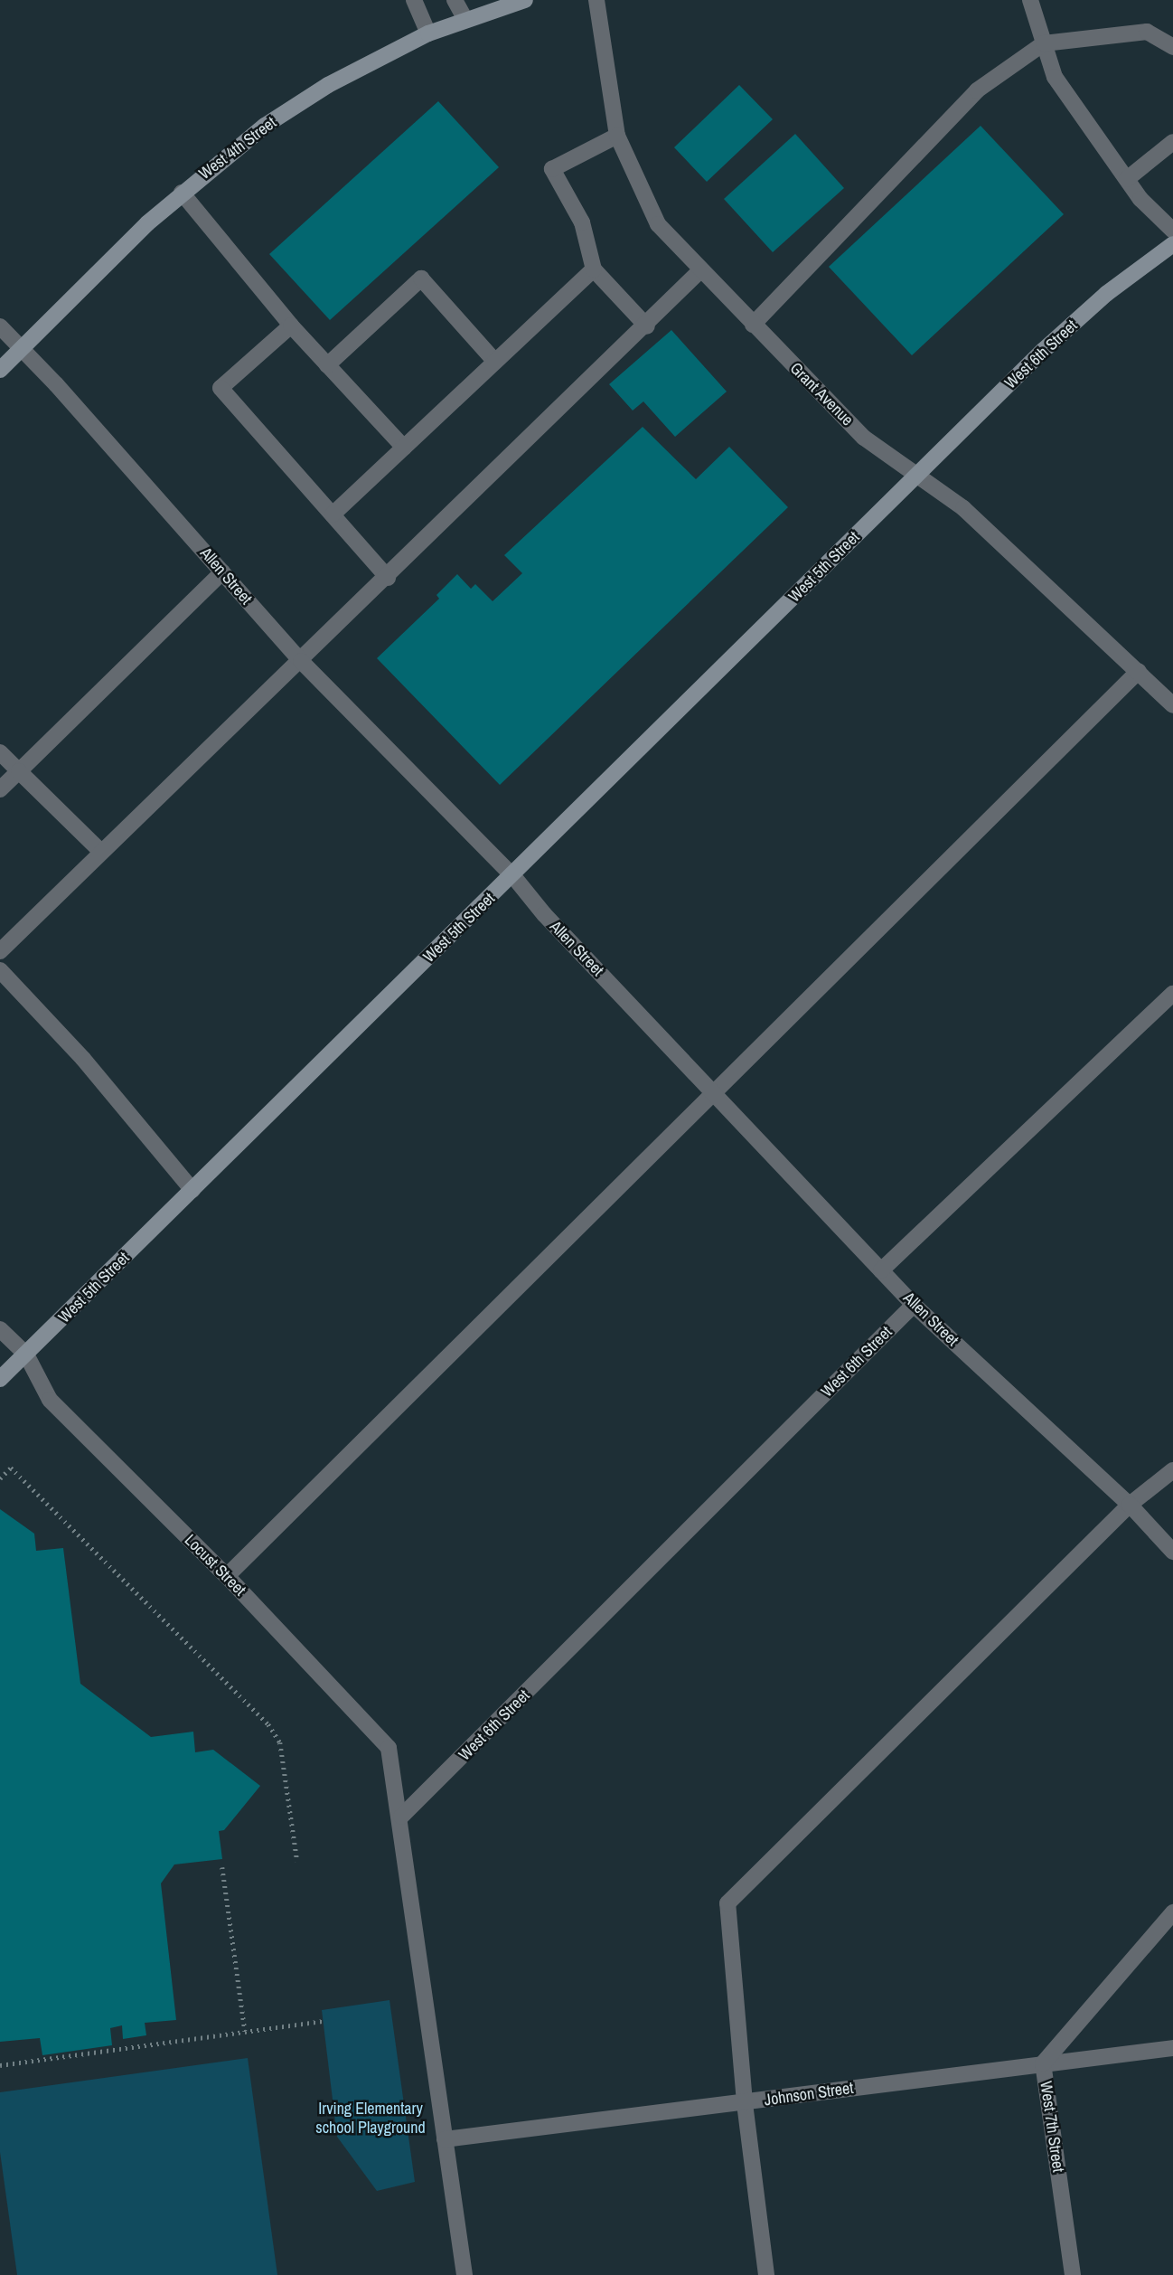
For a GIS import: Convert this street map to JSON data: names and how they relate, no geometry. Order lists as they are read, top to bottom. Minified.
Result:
{"streets":{"main road":["West 4th Street","West 6th Street","West 5th Street"],"street":["Grant Avenue","Allen Street","Locust Street","Johnson Street","West 7th Street"]},"crossings":[["West 4th Street","Allen Street"],["West 6th Street","Grant Avenue"],["West 6th Street","West 5th Street"],["West 6th Street","Allen Street"],["West 6th Street","Locust Street"],["Grant Avenue","West 5th Street"],["West 5th Street","Allen Street"],["West 5th Street","Locust Street"],["Johnson Street","West 7th Street"]],"parks":["Irving Elementary school Playground"]}
